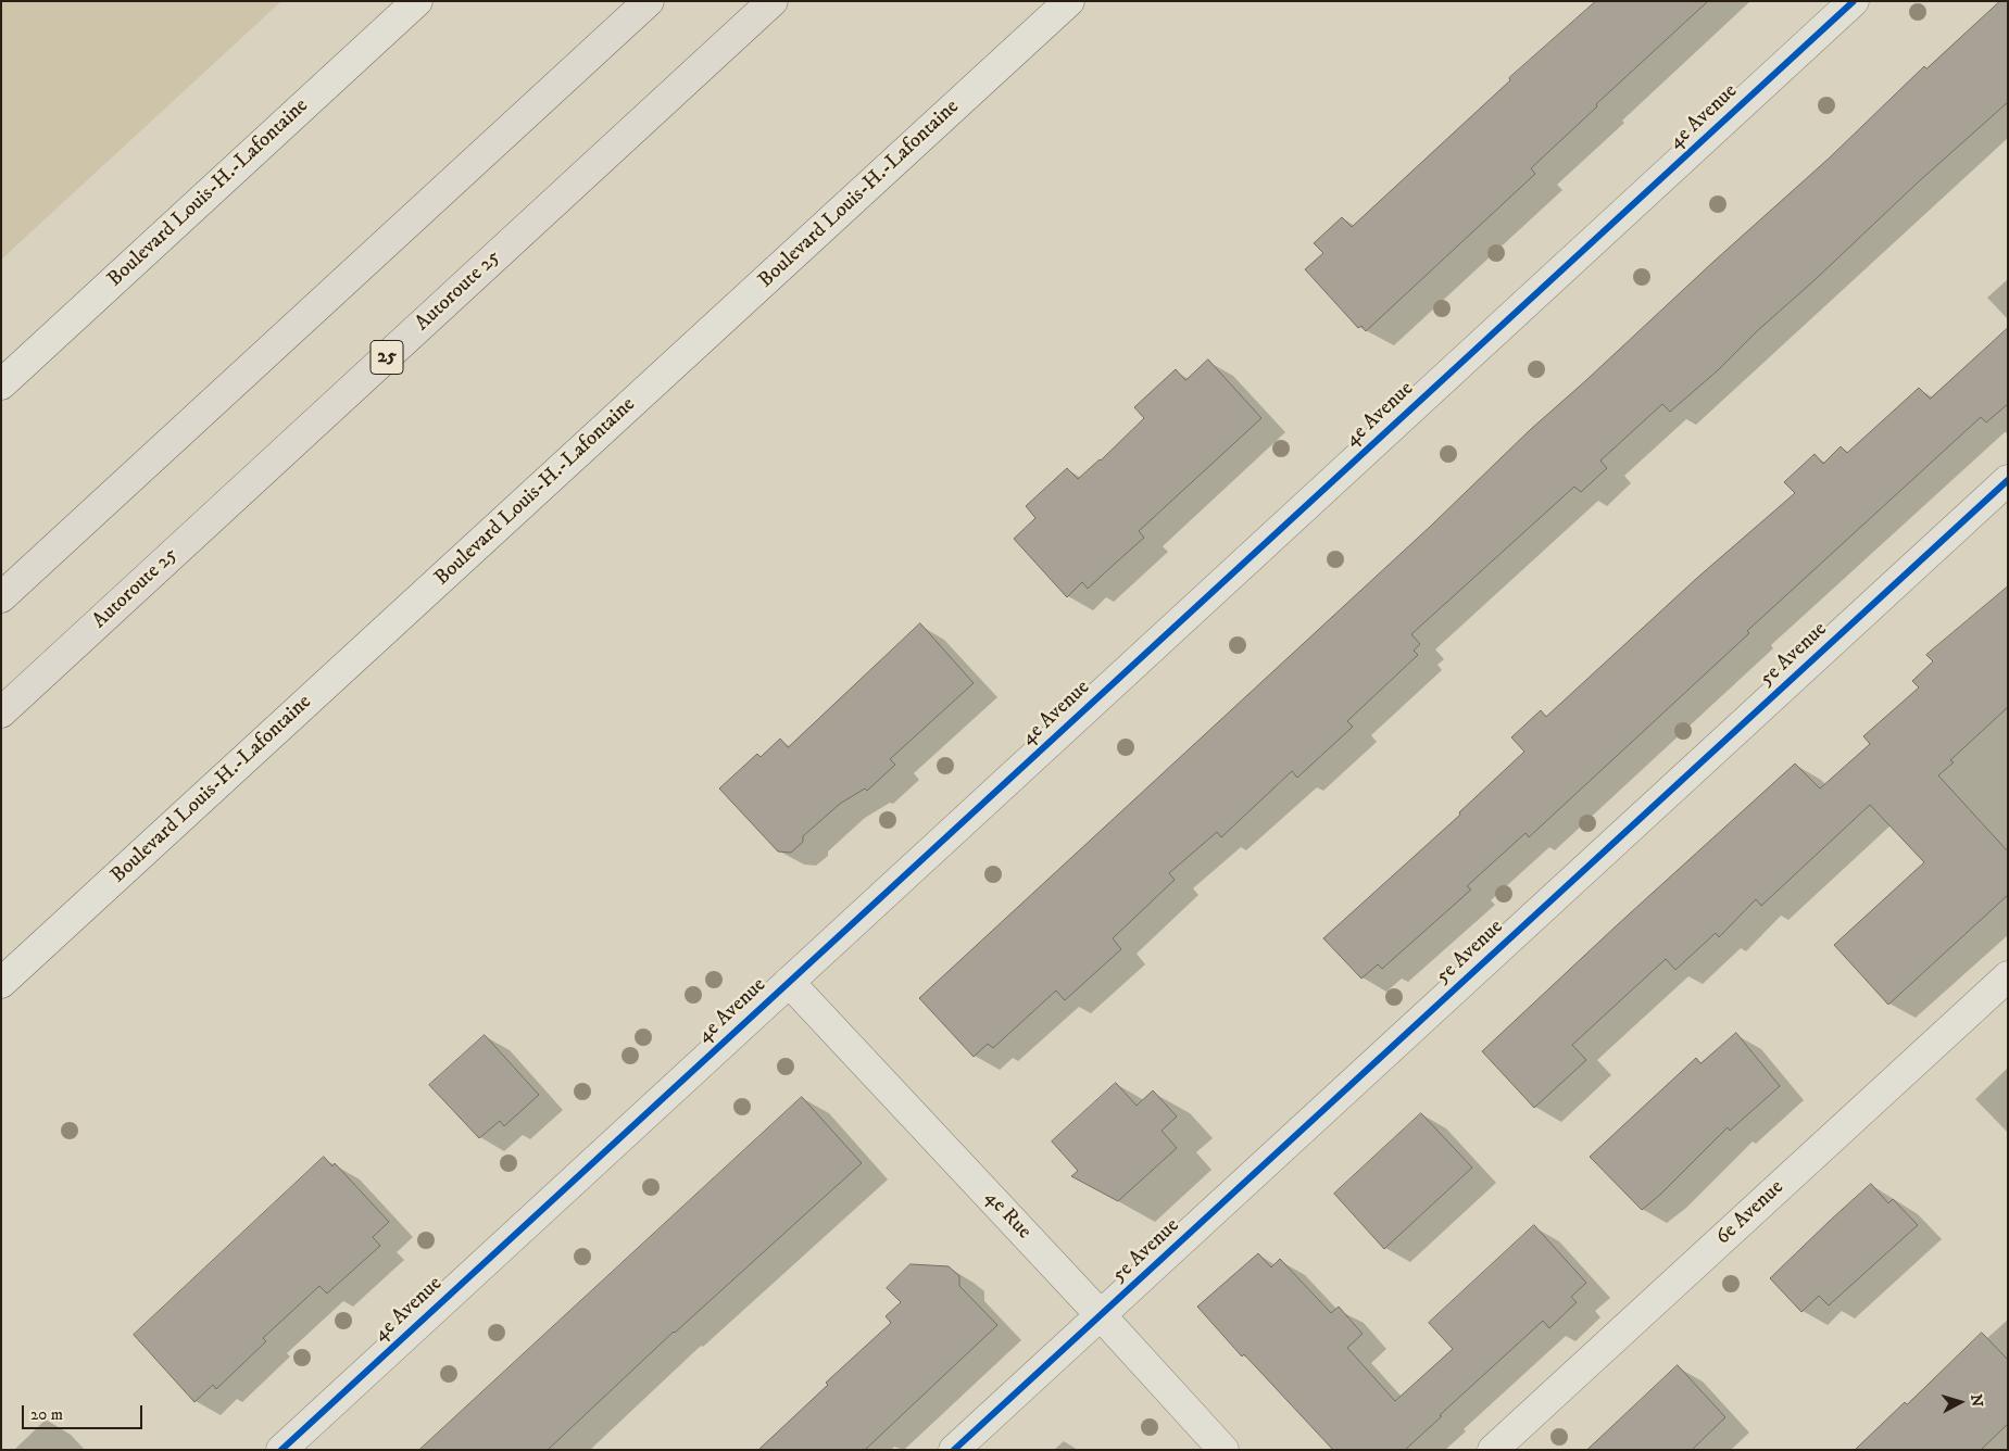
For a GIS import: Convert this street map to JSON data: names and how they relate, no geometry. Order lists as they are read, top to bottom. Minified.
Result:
{"streets":{"highway":["Autoroute 25","25"],"street":["4e Avenue","Boulevard Louis-H.-Lafontaine","5e Avenue","6e Avenue","4e Rue"]},"crossings":[["4e Avenue","4e Rue"],["5e Avenue","4e Rue"]],"scale_bar":"20 m","north":"right"}
